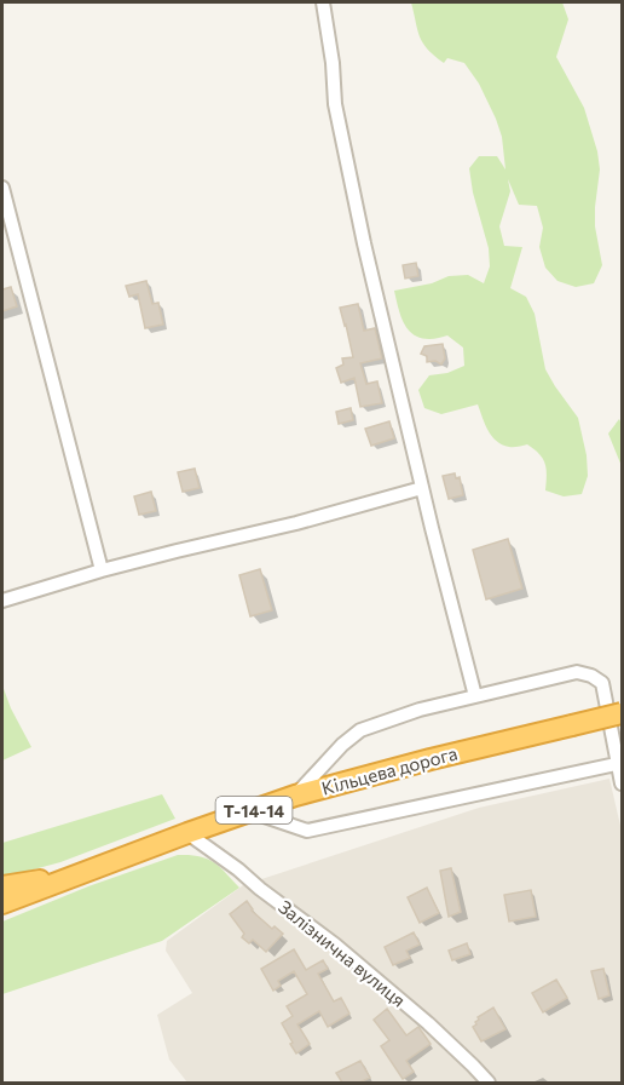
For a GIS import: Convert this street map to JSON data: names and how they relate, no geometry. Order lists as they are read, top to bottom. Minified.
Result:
{"streets":{"highway":["Кільцева дорога","Т-14-14"],"street":["Залізнична вулиця"]},"crossings":[["Кільцева дорога","Т-14-14"],["Кільцева дорога","Залізнична вулиця"]]}
